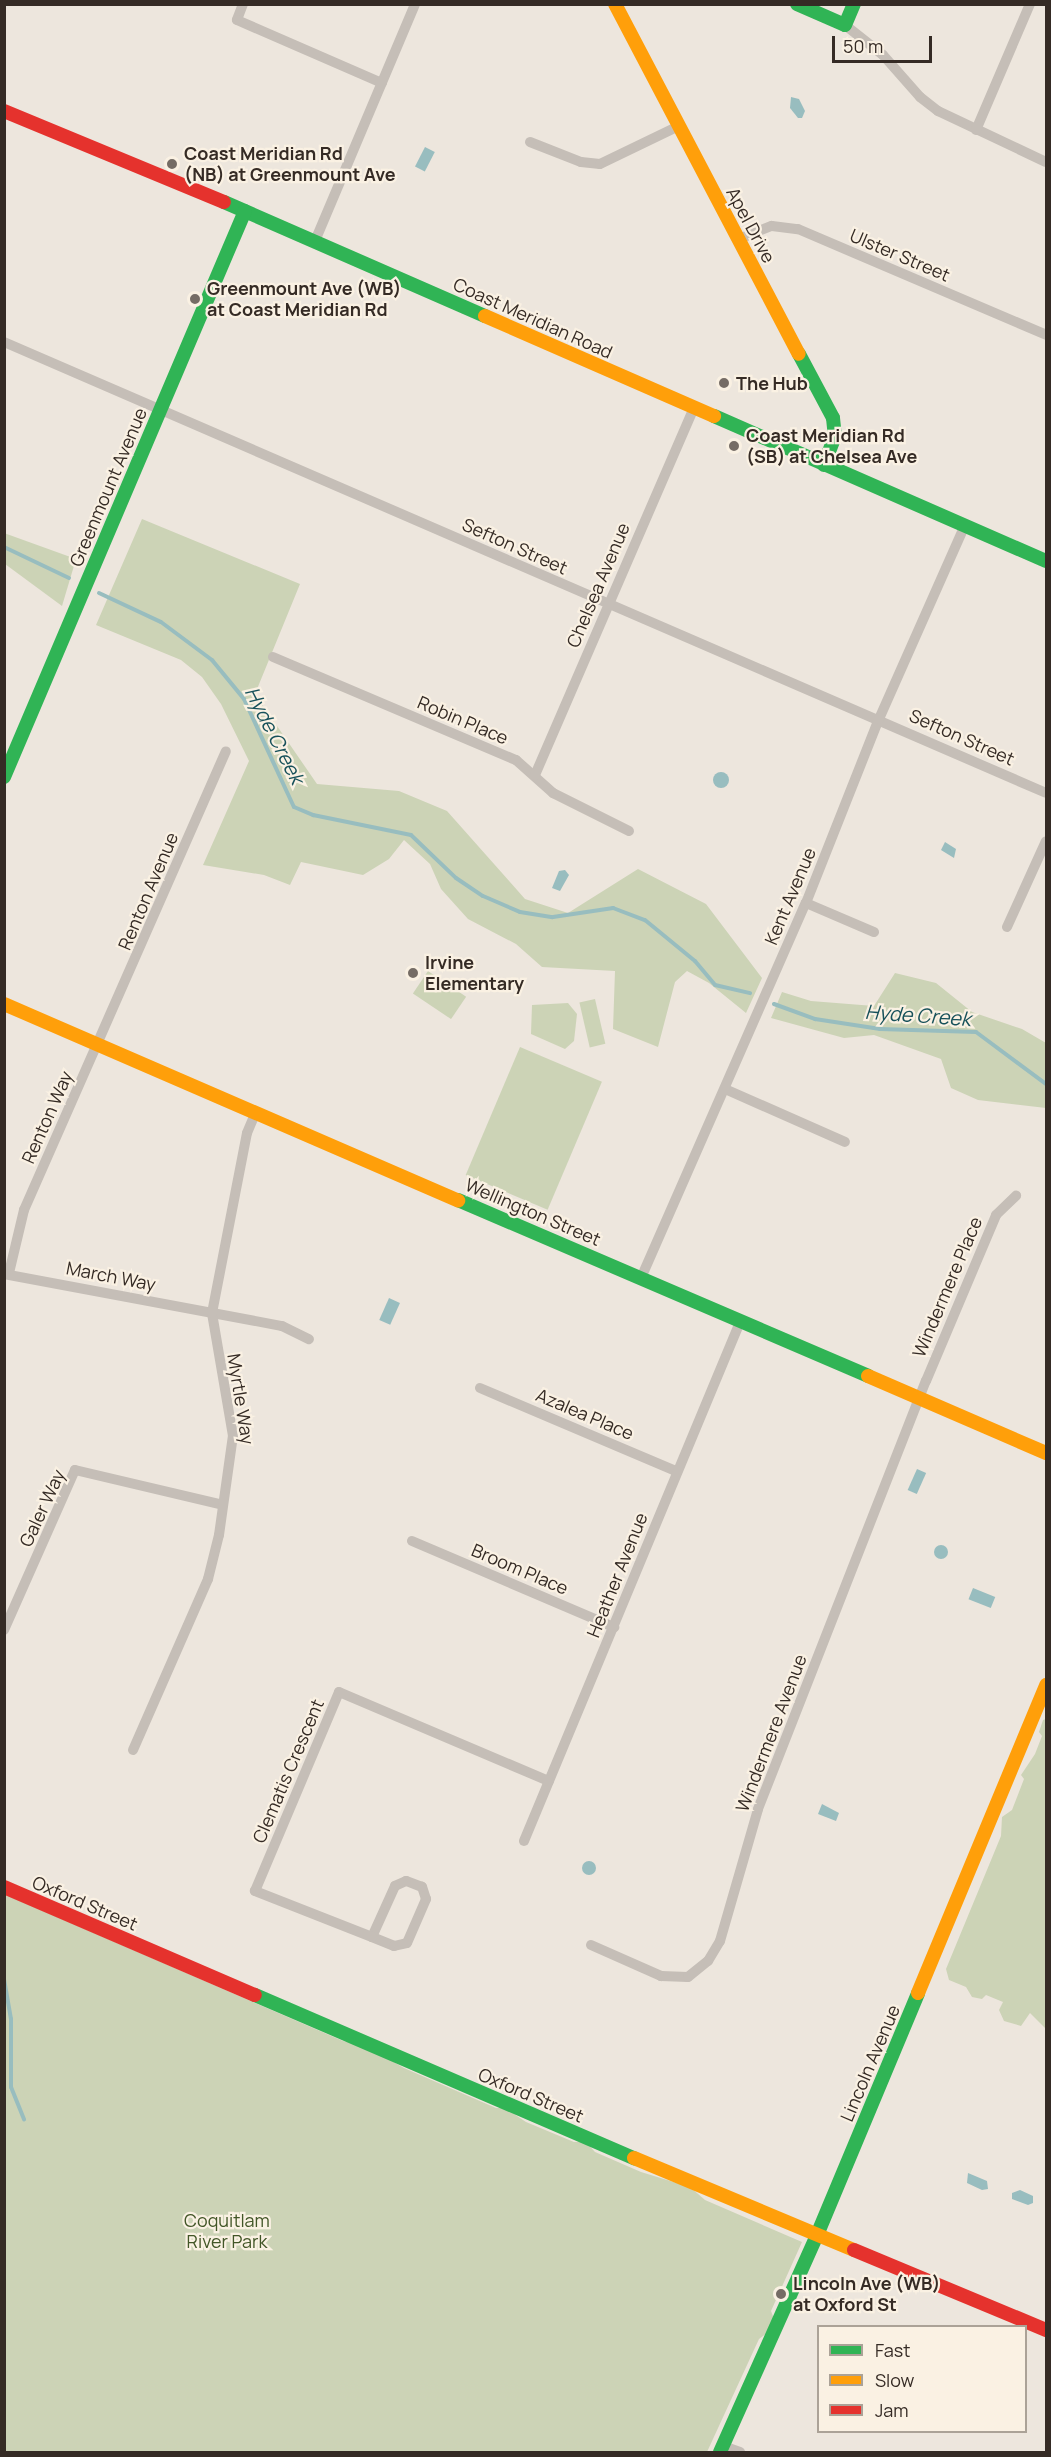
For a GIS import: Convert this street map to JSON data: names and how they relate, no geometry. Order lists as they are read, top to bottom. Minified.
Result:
{"streets":{"street":["Apel Drive","Ulster Street","Coast Meridian Road","Greenmount Avenue","Sefton Street","Chelsea Avenue","Robin Place","Renton Avenue","Kent Avenue","Renton Way","Wellington Street","March Way","Windermere Place","Myrtle Way","Azalea Place","Galer Way","Broom Place","Heather Avenue","Windermere Avenue","Clematis Crescent","Oxford Street","Lincoln Avenue"]},"crossings":[["Apel Drive","Ulster Street"],["Apel Drive","Coast Meridian Road"],["Coast Meridian Road","Greenmount Avenue"],["Coast Meridian Road","Chelsea Avenue"],["Coast Meridian Road","Kent Avenue"],["Greenmount Avenue","Sefton Street"],["Sefton Street","Chelsea Avenue"],["Sefton Street","Kent Avenue"],["Chelsea Avenue","Robin Place"],["Renton Avenue","Renton Way"],["Renton Avenue","Wellington Street"],["Kent Avenue","Wellington Street"],["Renton Way","Wellington Street"],["Renton Way","March Way"],["Wellington Street","Windermere Place"],["Wellington Street","Myrtle Way"],["Wellington Street","Heather Avenue"],["Wellington Street","Windermere Avenue"],["March Way","Myrtle Way"],["Windermere Place","Windermere Avenue"],["Myrtle Way","Galer Way"],["Azalea Place","Heather Avenue"],["Broom Place","Heather Avenue"],["Heather Avenue","Clematis Crescent"],["Oxford Street","Lincoln Avenue"]],"water":["Hyde Creek"],"parks":["Coquitlam River Park"],"places":["Coast Meridian Rd (NB) at Greenmount Ave","Greenmount Ave (WB) at Coast Meridian Rd","The Hub","Coast Meridian Rd (SB) at Chelsea Ave","Irvine Elementary","Lincoln Ave (WB) at Oxford St"],"legend":["Fast","Slow","Jam"],"scale_bar":"50 m"}
